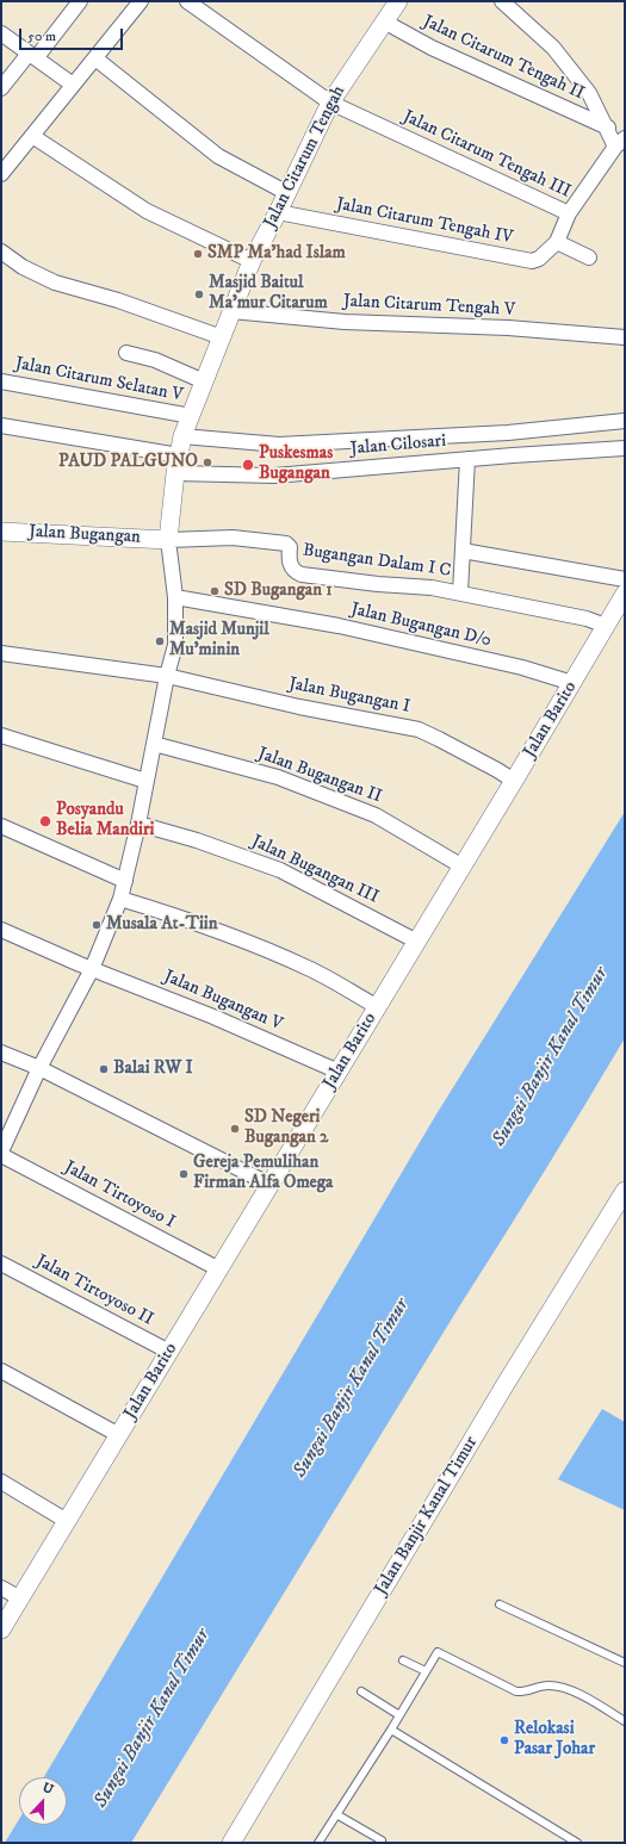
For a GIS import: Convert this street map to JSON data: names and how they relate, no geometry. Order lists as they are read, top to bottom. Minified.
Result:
{"streets":{"street":["Jalan Citarum Tengah II","Jalan Citarum Tengah III","Jalan Citarum Tengah","Jalan Citarum Tengah IV","Jalan Citarum Tengah V","Jalan Citarum Selatan V","Jalan Cilosari","Jalan Bugangan","Bugangan Dalam I C","Jalan Bugangan D/0","Jalan Bugangan I","Jalan Barito","Jalan Bugangan II","Jalan Bugangan III","Jalan Bugangan V","Jalan Tirtoyoso I","Jalan Tirtoyoso II","Jalan Banjir Kanal Timur"]},"crossings":[["Jalan Citarum Tengah II","Jalan Citarum Tengah"],["Jalan Citarum Tengah III","Jalan Citarum Tengah"],["Jalan Citarum Tengah III","Jalan Citarum Tengah IV"],["Jalan Citarum Tengah","Jalan Citarum Tengah IV"],["Jalan Citarum Tengah","Jalan Citarum Tengah V"],["Jalan Citarum Tengah","Jalan Citarum Selatan V"],["Jalan Citarum Tengah","Jalan Cilosari"],["Jalan Citarum Tengah","Jalan Bugangan"],["Jalan Citarum Tengah","Bugangan Dalam I C"],["Jalan Bugangan","Bugangan Dalam I C"],["Jalan Bugangan D/0","Jalan Barito"],["Jalan Bugangan I","Jalan Barito"],["Jalan Barito","Jalan Bugangan II"],["Jalan Barito","Jalan Bugangan III"],["Jalan Barito","Jalan Bugangan V"],["Jalan Barito","Jalan Tirtoyoso I"],["Jalan Barito","Jalan Tirtoyoso II"]],"water":["Sungai Banjir Kanal Timur"],"places":["SMP Ma'had Islam","Masjid Baitul Ma'mur Citarum","PAUD PALGUNO","Puskesmas Bugangan","SD Bugangan 1","Masjid Munjil Mu'minin","Posyandu Belia Mandiri","Musala At-Tiin","Balai RW I","SD Negeri Bugangan 2","Gereja Pemulihan Firman Alfa Omega","Relokasi Pasar Johar"],"scale_bar":"50 m","north":"top"}
